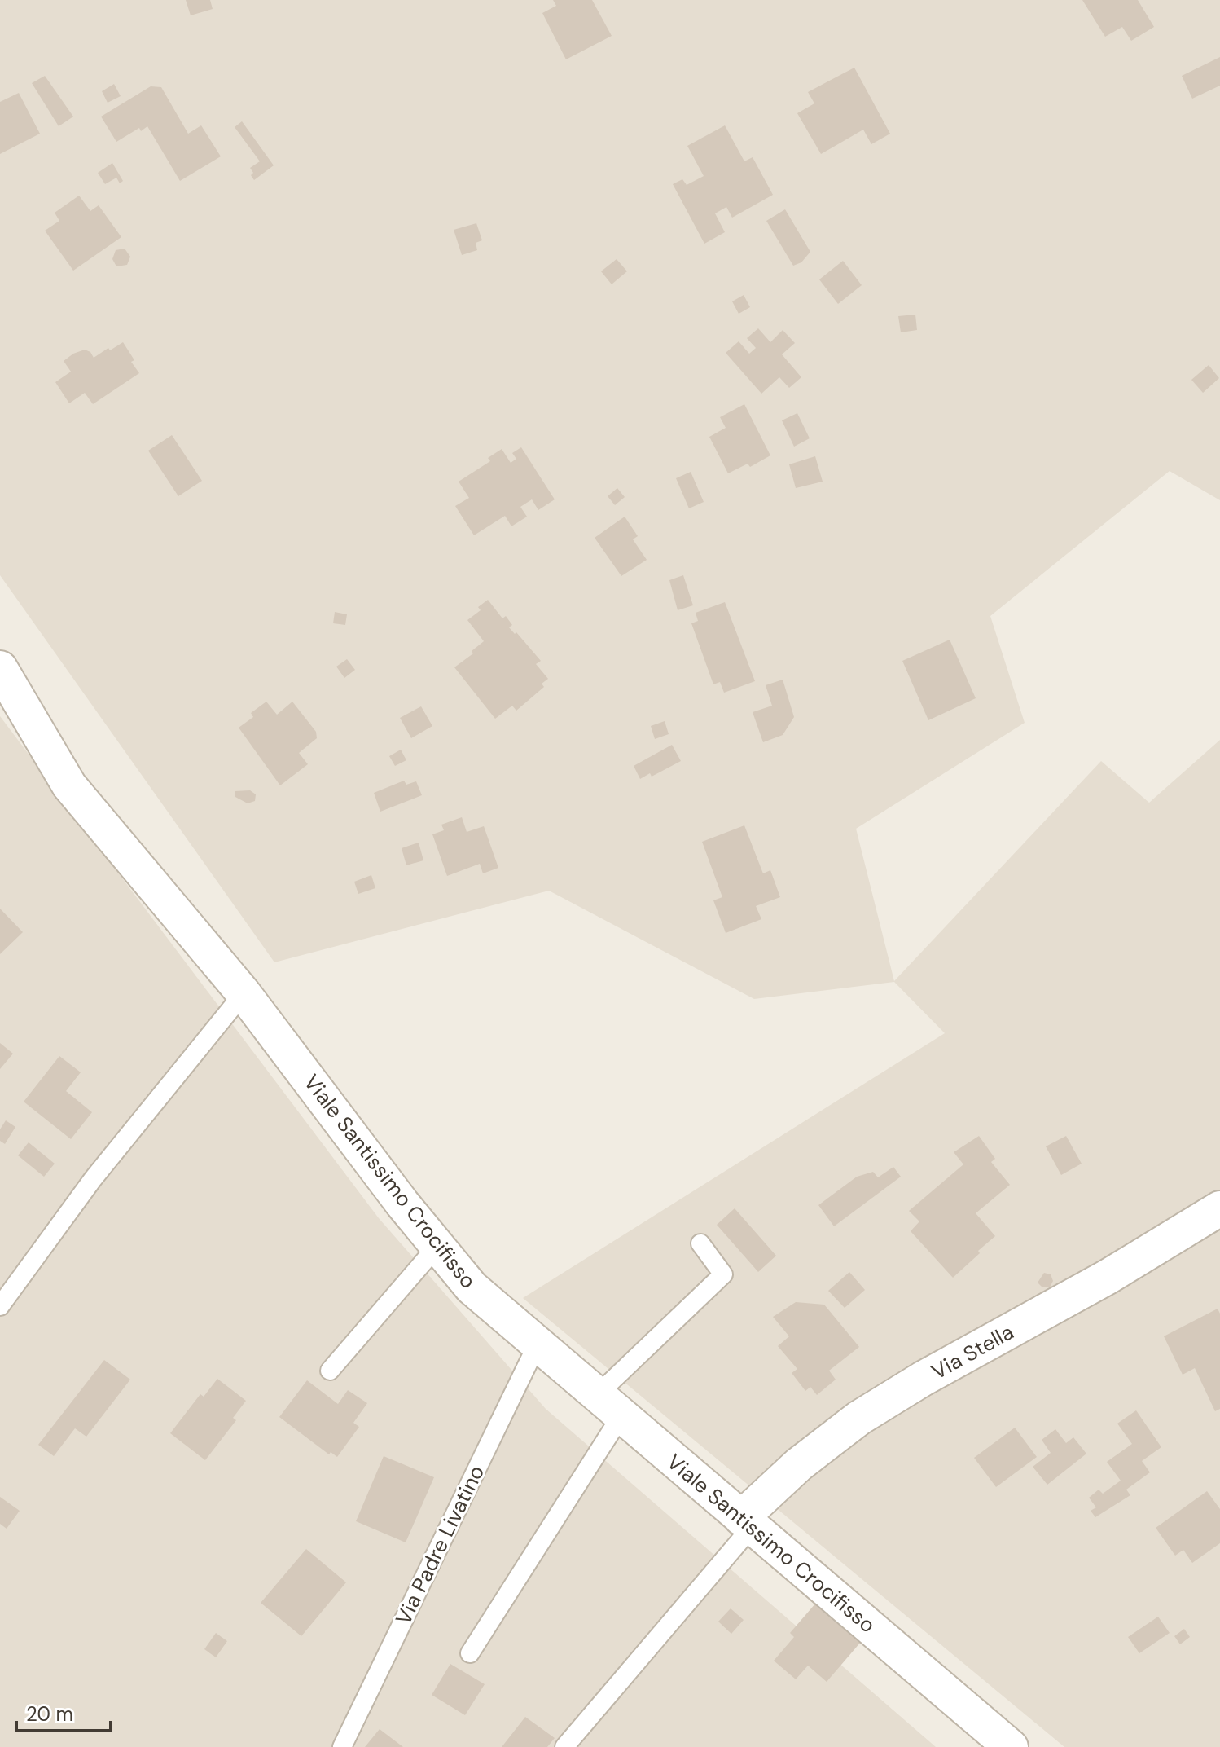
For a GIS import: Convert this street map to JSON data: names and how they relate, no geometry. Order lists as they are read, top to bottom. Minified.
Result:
{"streets":{"street":["Viale Santissimo Crocifisso","Via Stella"],"lane":["Via Padre Livatino"]},"crossings":[["Viale Santissimo Crocifisso","Via Stella"],["Viale Santissimo Crocifisso","Via Padre Livatino"]],"scale_bar":"20 m"}
